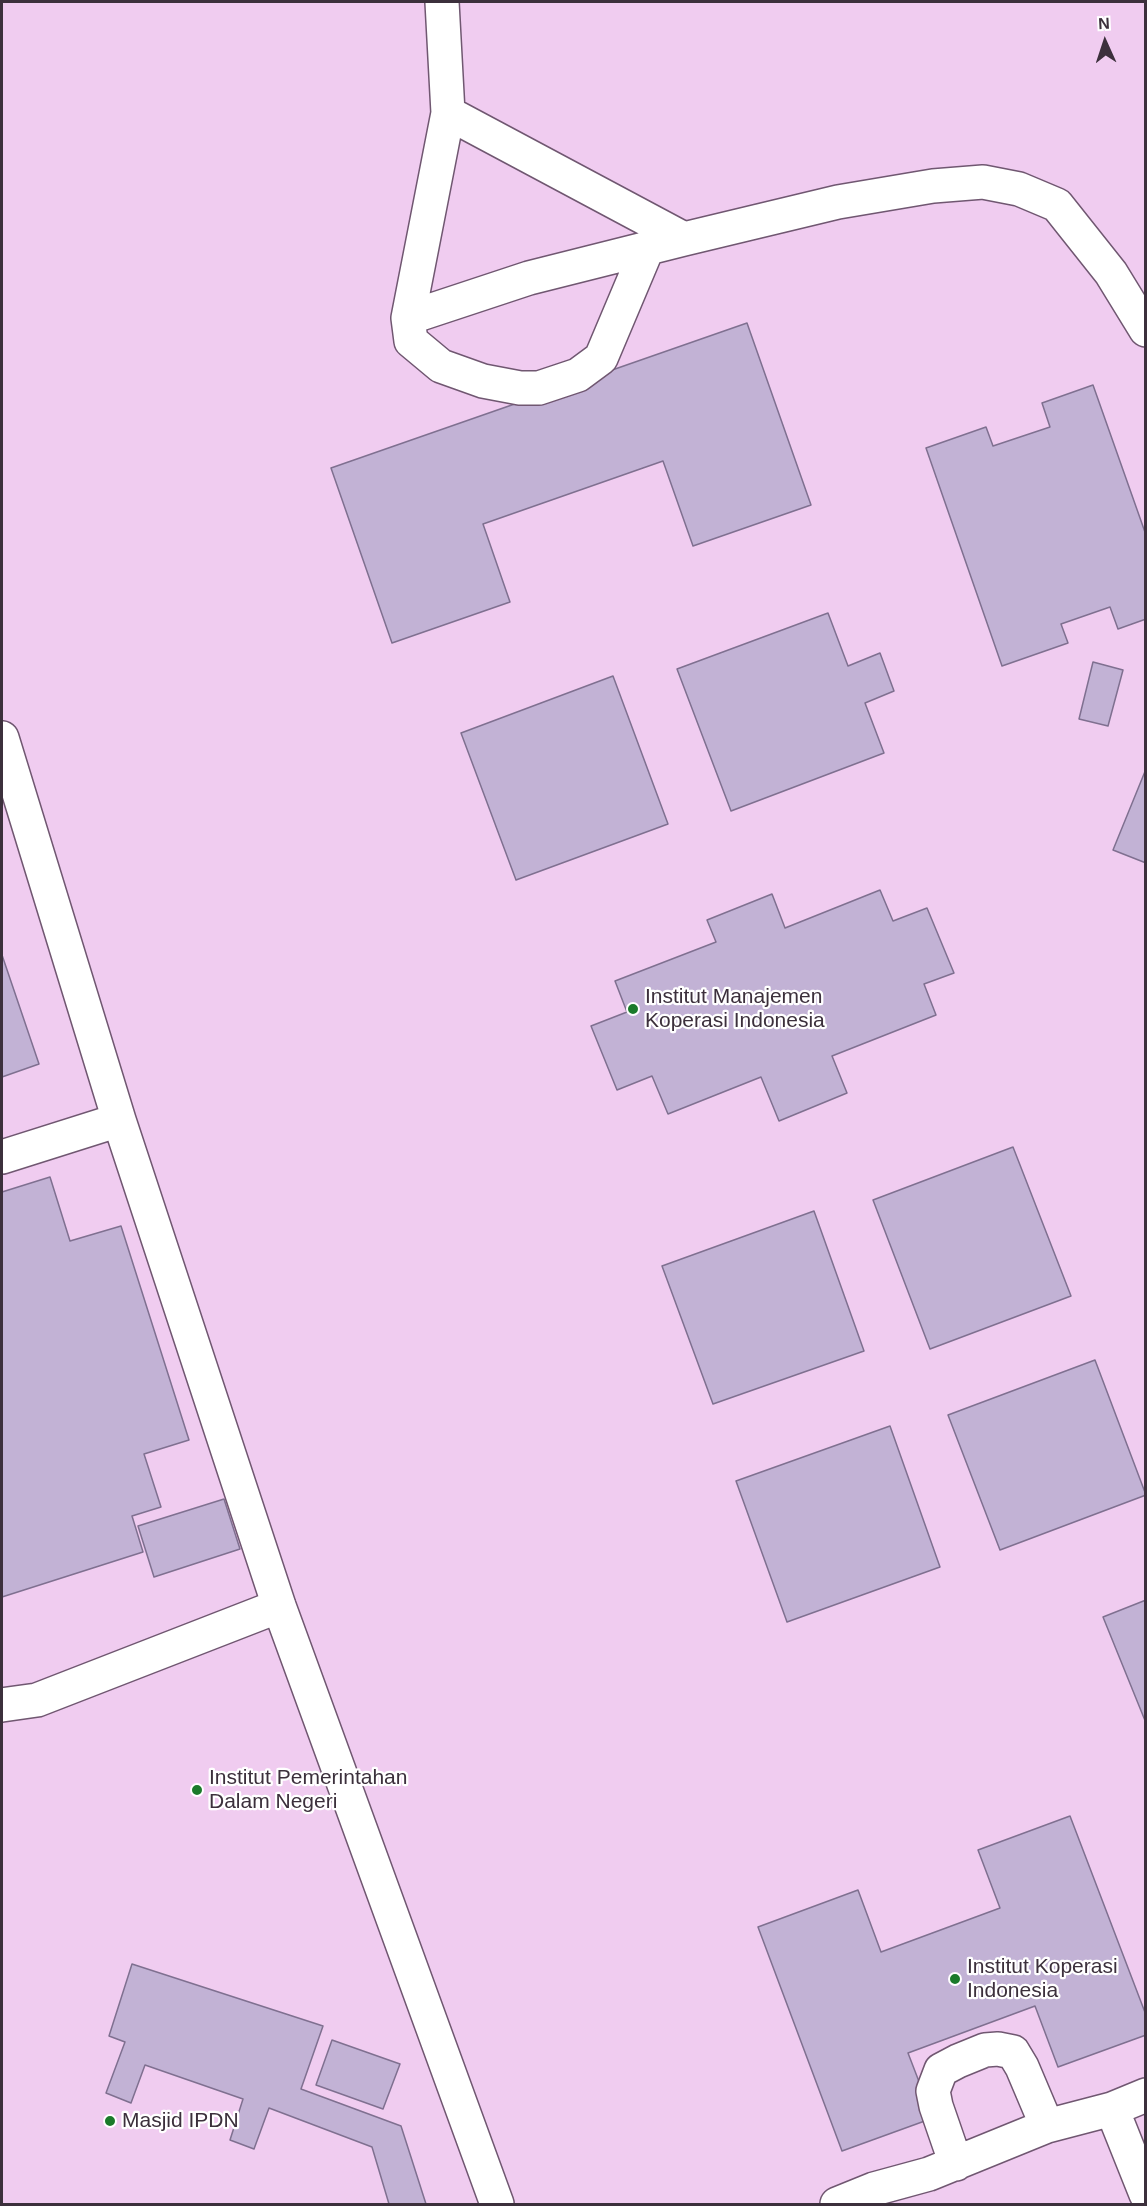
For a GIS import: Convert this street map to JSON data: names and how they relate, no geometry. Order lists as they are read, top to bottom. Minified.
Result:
{"places":["Institut Manajemen Koperasi Indonesia","Institut Pemerintahan Dalam Negeri","Institut Koperasi Indonesia","Masjid IPDN"],"north":"top"}
